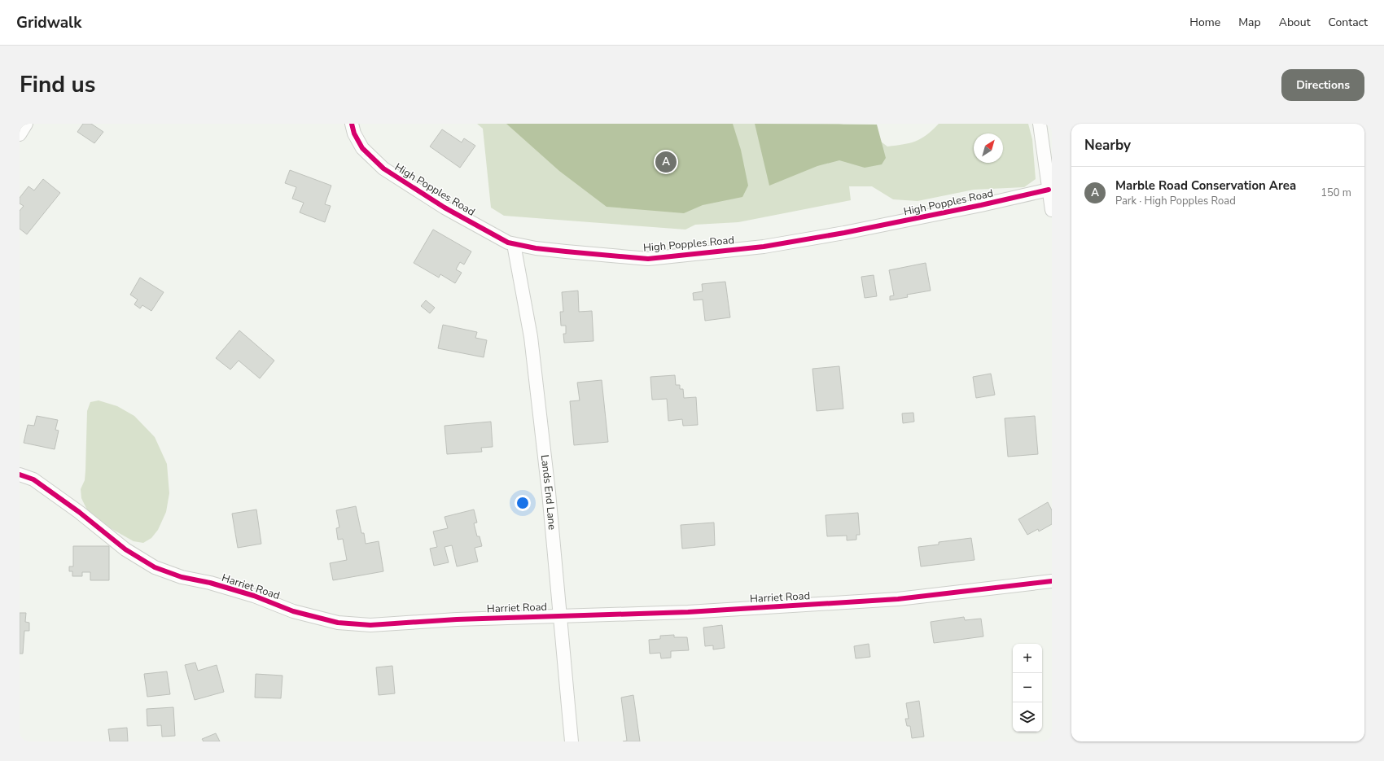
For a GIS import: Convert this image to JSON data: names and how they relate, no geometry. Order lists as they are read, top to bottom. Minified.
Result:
{"streets":{"street":["High Popples Road","Lands End Lane","Harriet Road"]},"crossings":[["High Popples Road","Lands End Lane"],["Lands End Lane","Harriet Road"]],"north":"top right","page":{"header":"Gridwalk","nav":["Home","Map","About","Contact"],"title":"Find us","buttons":"Directions","heading":"Nearby","pins":"A","list":[{"mark":"A","name":"Marble Road Conservation Area","note":"Park · High Popples Road","value":"150 m"}],"map_buttons":["+","−"]}}
